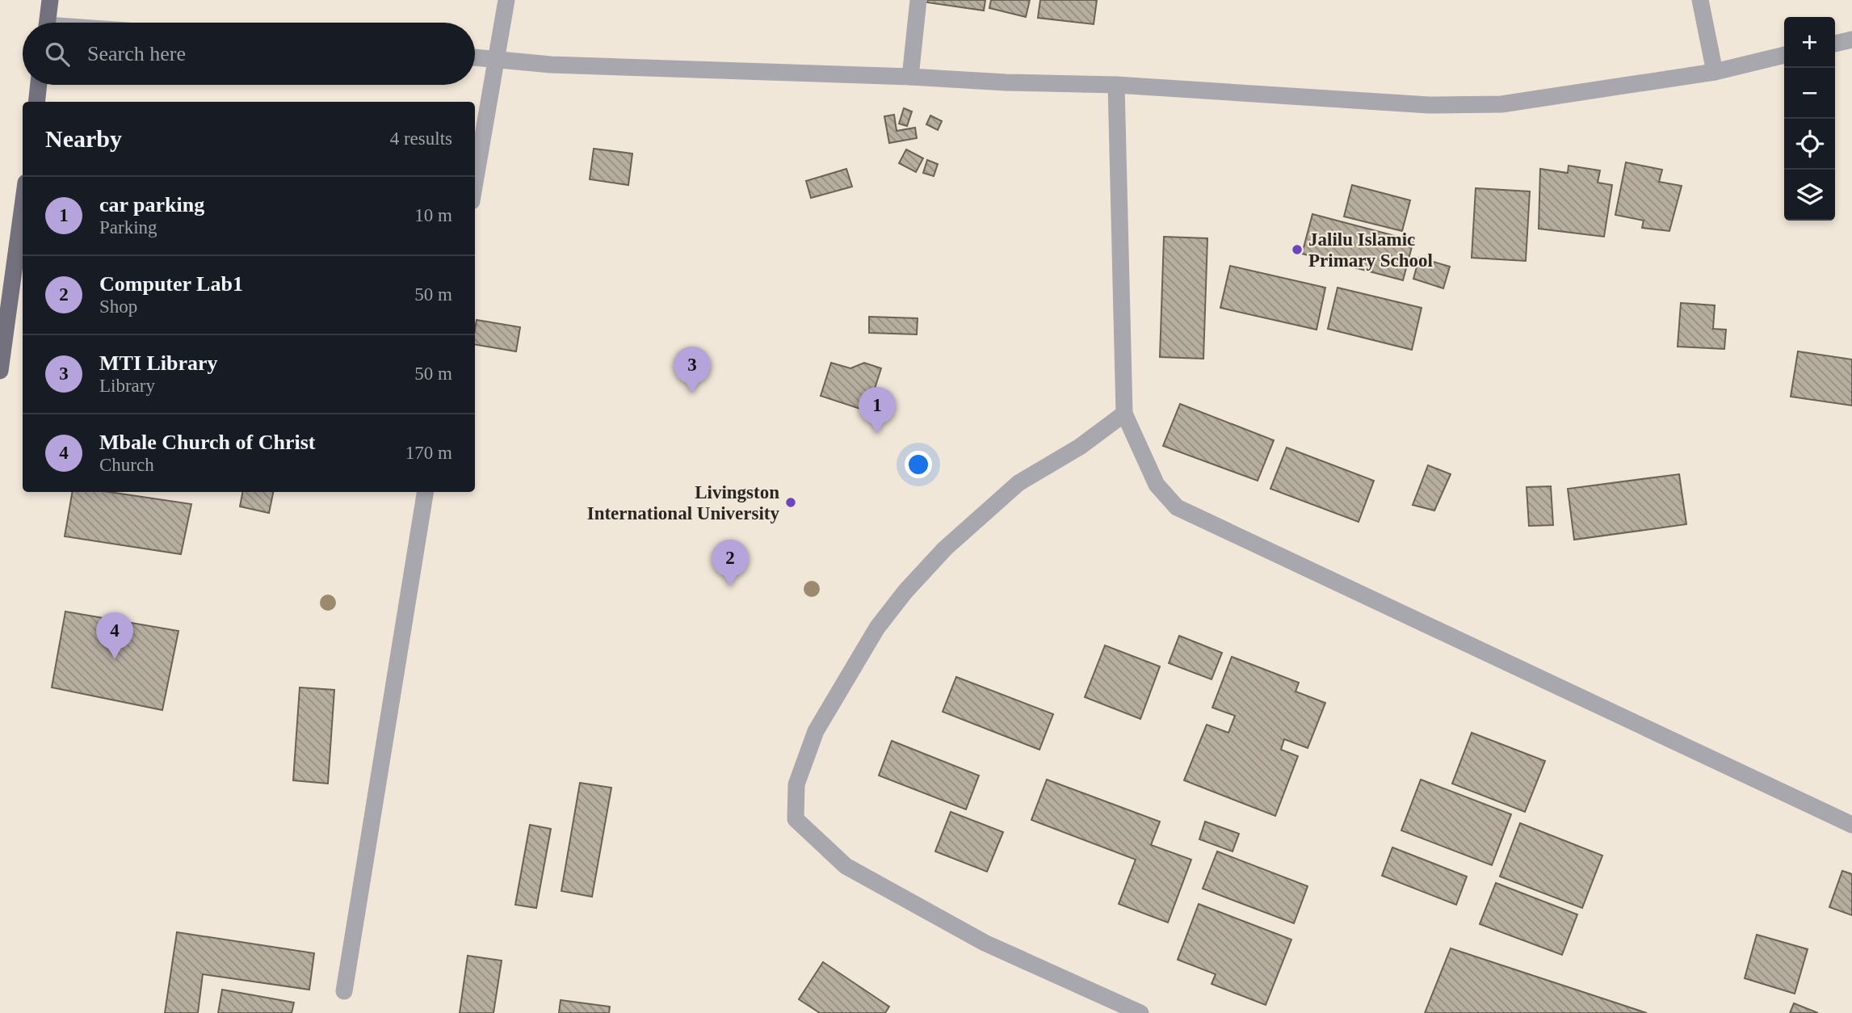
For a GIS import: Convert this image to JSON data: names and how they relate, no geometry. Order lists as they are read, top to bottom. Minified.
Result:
{"places":["Jalilu Islamic Primary School","Livingston International University"],"page":{"map_buttons":["+","−"],"search":"Search here","heading":["Nearby","4 results"],"list":[{"mark":"1","name":"car parking","note":"Parking","value":"10 m"},{"mark":"2","name":"Computer Lab1","note":"Shop","value":"50 m"},{"mark":"3","name":"MTI Library","note":"Library","value":"50 m"},{"mark":"4","name":"Mbale Church of Christ","note":"Church","value":"170 m"}],"pins":["3","1","2","4"]}}
